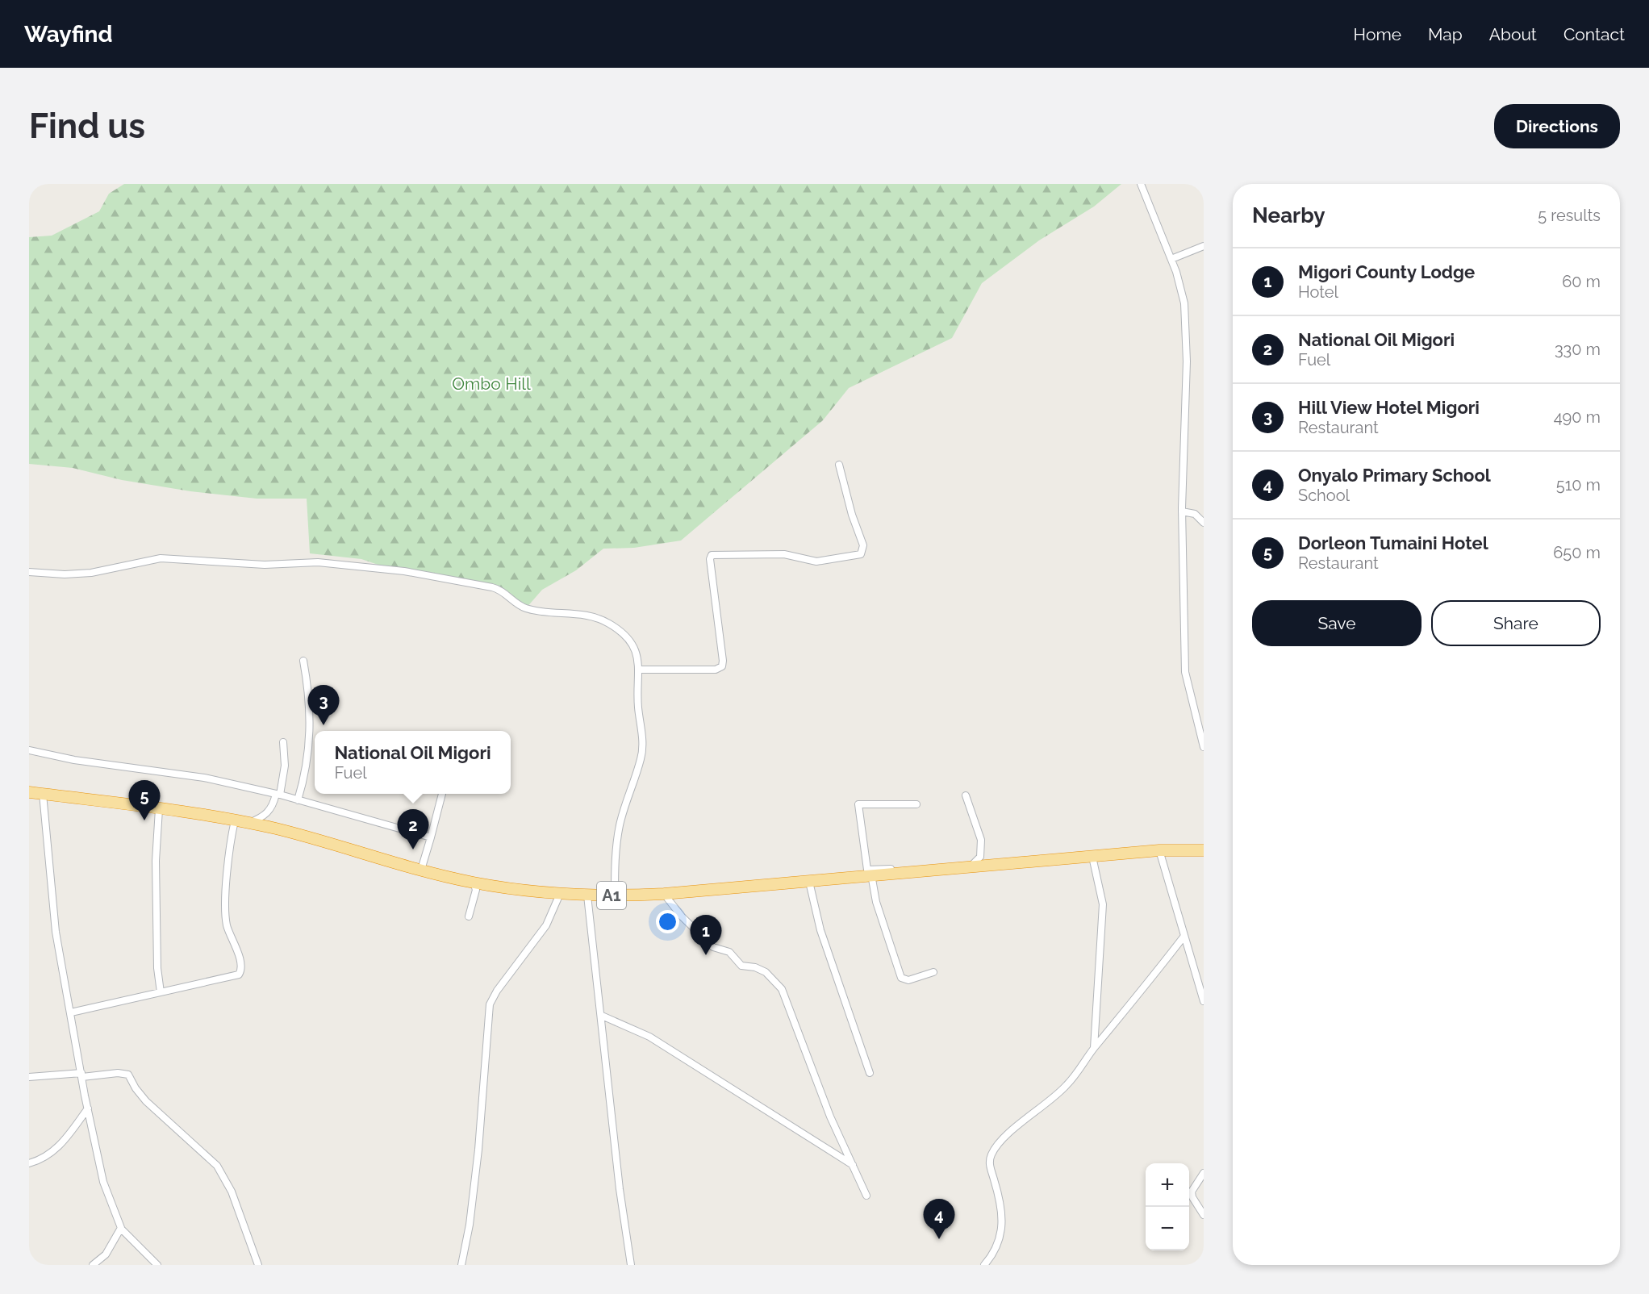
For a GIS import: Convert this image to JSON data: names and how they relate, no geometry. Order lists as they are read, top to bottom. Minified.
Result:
{"streets":{"highway":["A1"]},"parks":["Ombo Hill"],"page":{"header":"Wayfind","nav":["Home","Map","About","Contact"],"buttons":["Directions",["Save","Share"]],"title":"Find us","heading":["Nearby","5 results"],"list":[{"mark":"1","name":"Migori County Lodge","note":"Hotel","value":"60 m"},{"mark":"2","name":"National Oil Migori","note":"Fuel","value":"330 m"},{"mark":"3","name":"Hill View Hotel Migori","note":"Restaurant","value":"490 m"},{"mark":"4","name":"Onyalo Primary School","note":"School","value":"510 m"},{"mark":"5","name":"Dorleon Tumaini Hotel","note":"Restaurant","value":"650 m"}],"pins":["3","5","2","1","4"],"popup":["National Oil Migori","Fuel"],"map_buttons":["+","−"]}}
